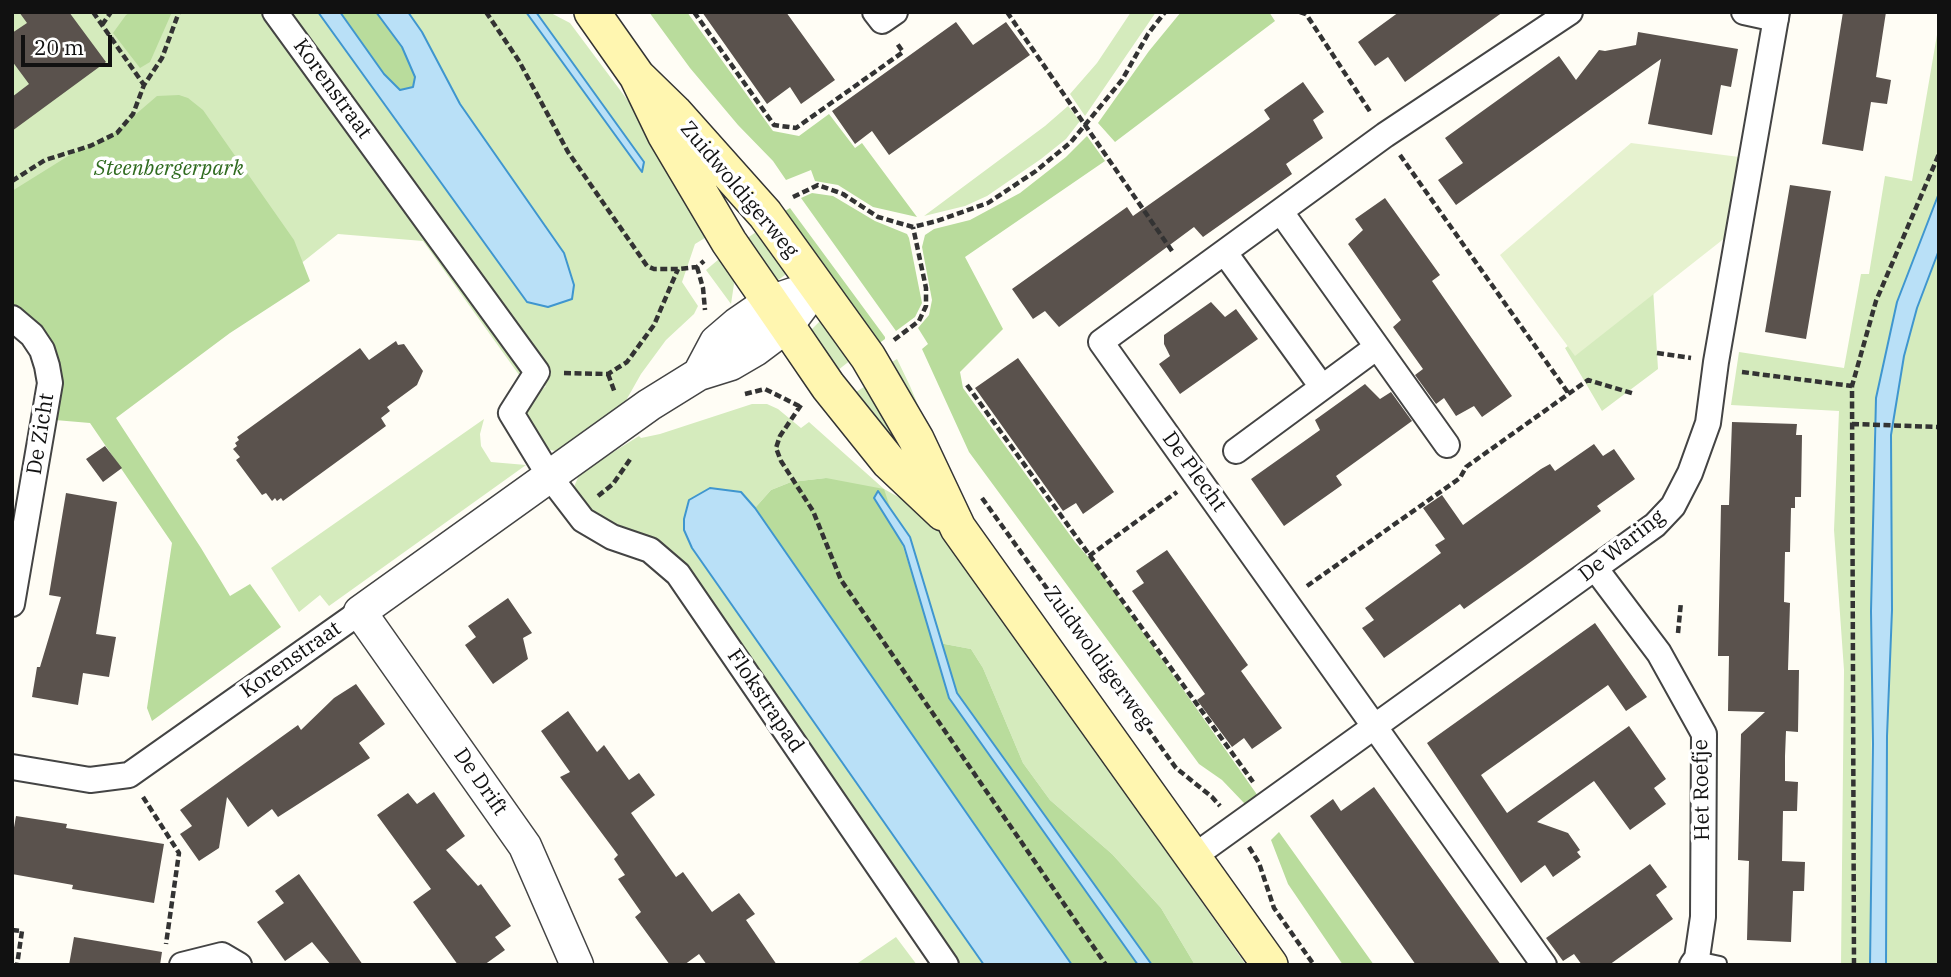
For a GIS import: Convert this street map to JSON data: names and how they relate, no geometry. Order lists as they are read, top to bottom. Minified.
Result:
{"streets":{"main road":["Zuidwoldigerweg"],"street":["Korenstraat","De Zicht","De Plecht","De Waring","Flokstrapad","De Drift","Het Roefje"]},"crossings":[["Korenstraat","Zuidwoldigerweg"],["Korenstraat","Flokstrapad"],["Korenstraat","De Drift"],["Zuidwoldigerweg","De Waring"],["De Plecht","De Waring"],["De Waring","Het Roefje"]],"parks":["Steenbergerpark"],"scale_bar":"20 m"}
